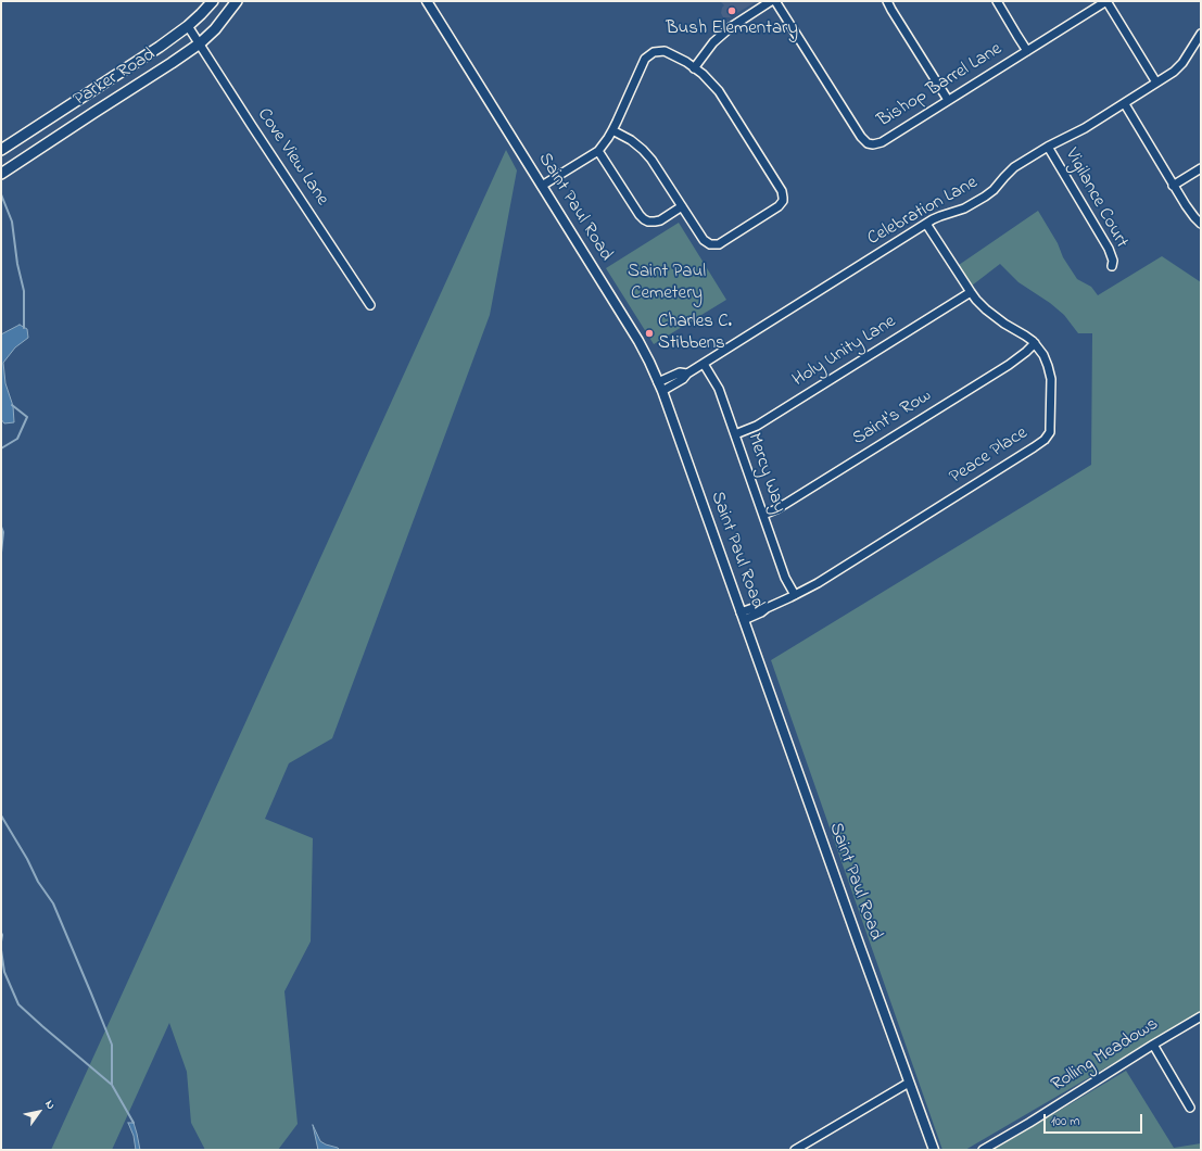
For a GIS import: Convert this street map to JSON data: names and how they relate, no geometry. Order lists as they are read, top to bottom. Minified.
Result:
{"streets":{"main road":["Parker Road"],"street":["Bishop Barrel Lane","Cove View Lane","Vigilance Court","Saint Paul Road","Celebration Lane","Holy Unity Lane","Saint's Row","Peace Place","Mercy Way","Rolling Meadows"]},"crossings":[["Parker Road","Cove View Lane"],["Vigilance Court","Celebration Lane"],["Saint Paul Road","Celebration Lane"],["Saint Paul Road","Peace Place"],["Celebration Lane","Peace Place"],["Celebration Lane","Mercy Way"],["Holy Unity Lane","Peace Place"],["Holy Unity Lane","Mercy Way"],["Saint's Row","Peace Place"],["Saint's Row","Mercy Way"],["Peace Place","Mercy Way"]],"parks":["Saint Paul Cemetery"],"places":["Bush Elementary","Charles C. Stibbens"],"scale_bar":"100 m","north":"top right"}
